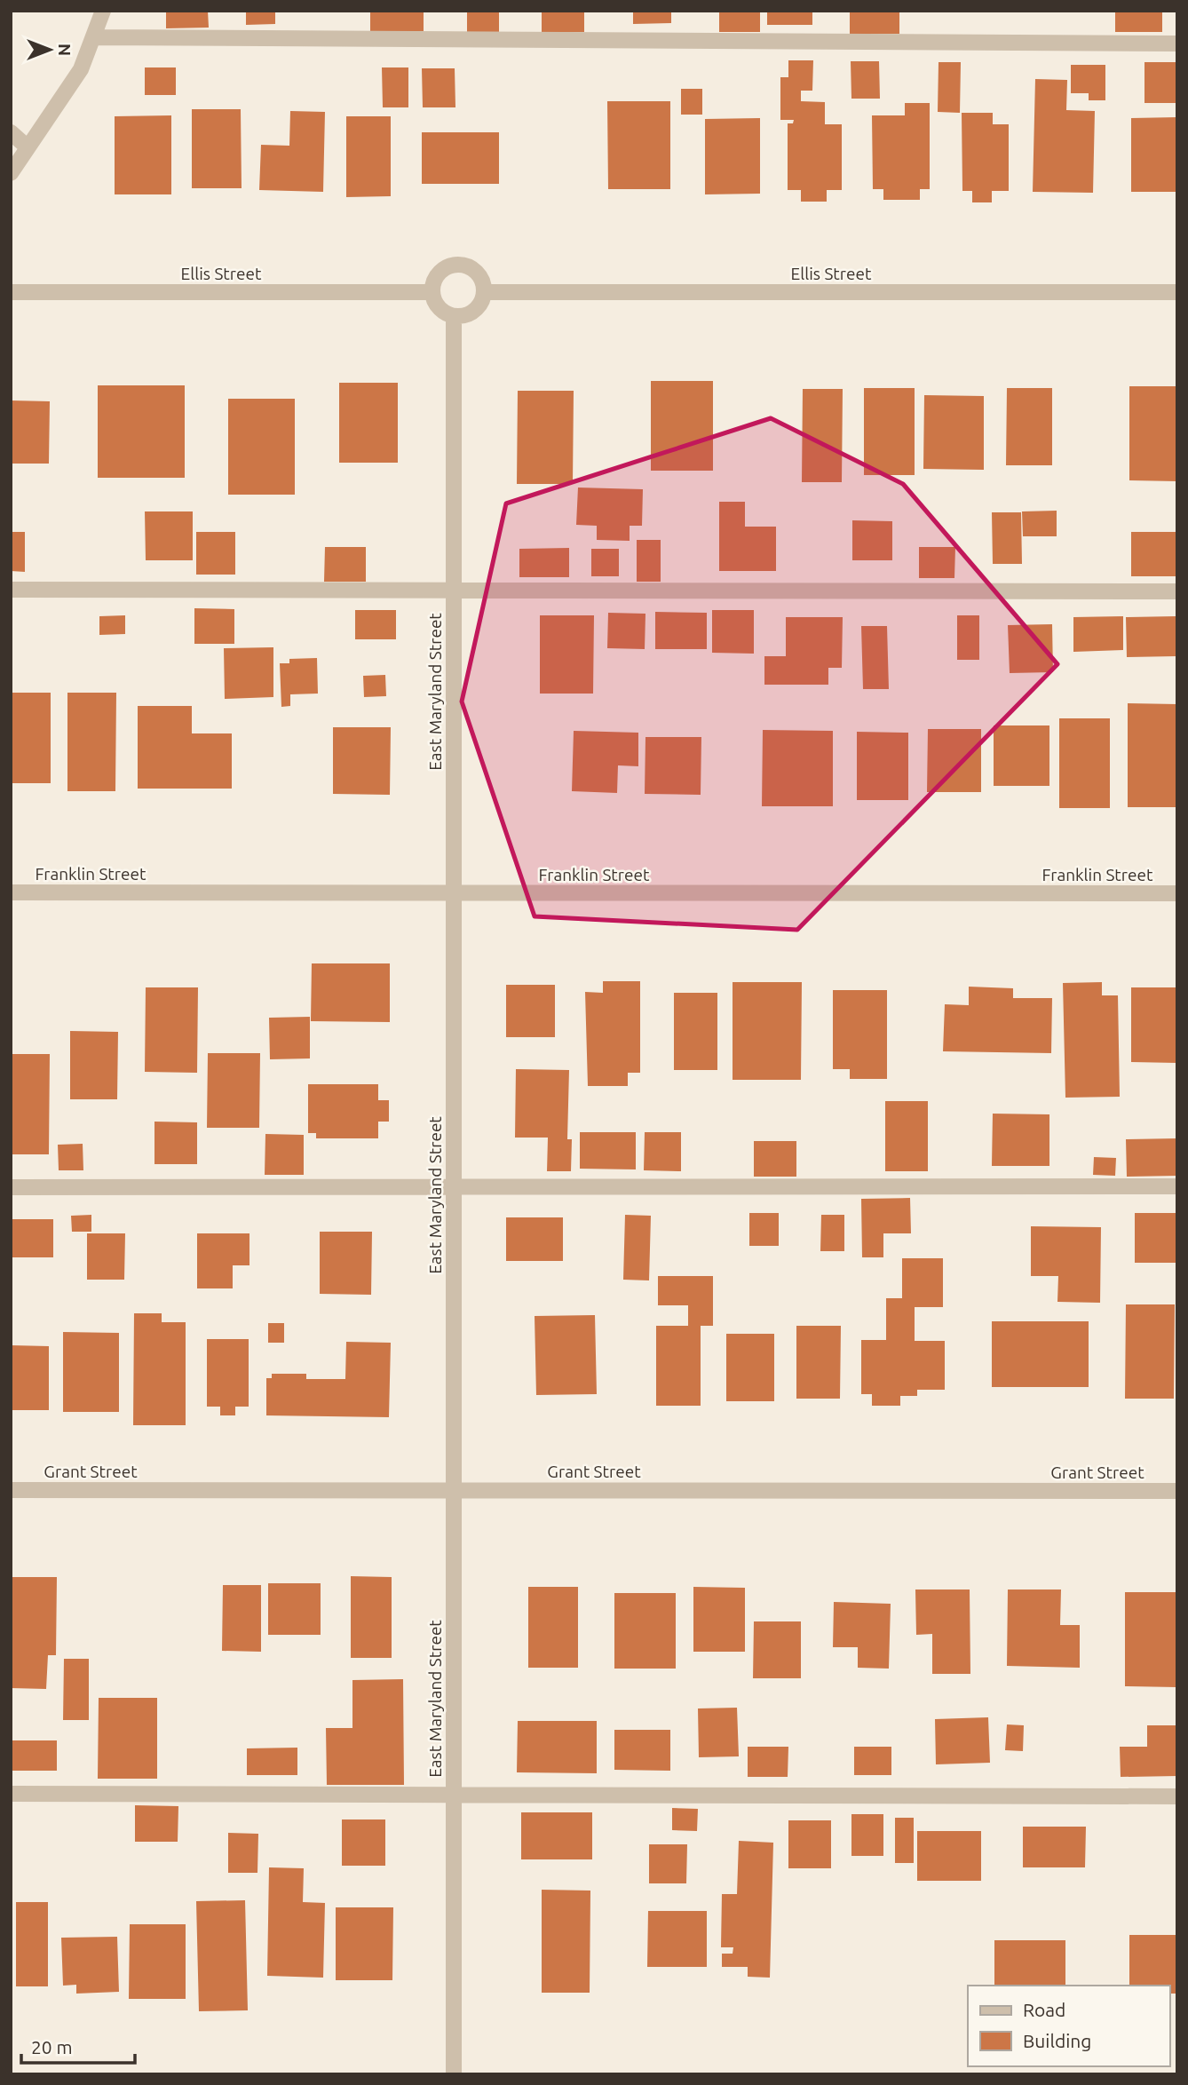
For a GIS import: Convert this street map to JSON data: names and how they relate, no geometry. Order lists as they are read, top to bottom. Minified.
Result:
{"streets":{"street":["Ellis Street","East Maryland Street","Franklin Street","Grant Street"]},"crossings":[["Ellis Street","East Maryland Street"],["East Maryland Street","Franklin Street"],["East Maryland Street","Grant Street"]],"legend":["Road","Building"],"scale_bar":"20 m","north":"right"}
